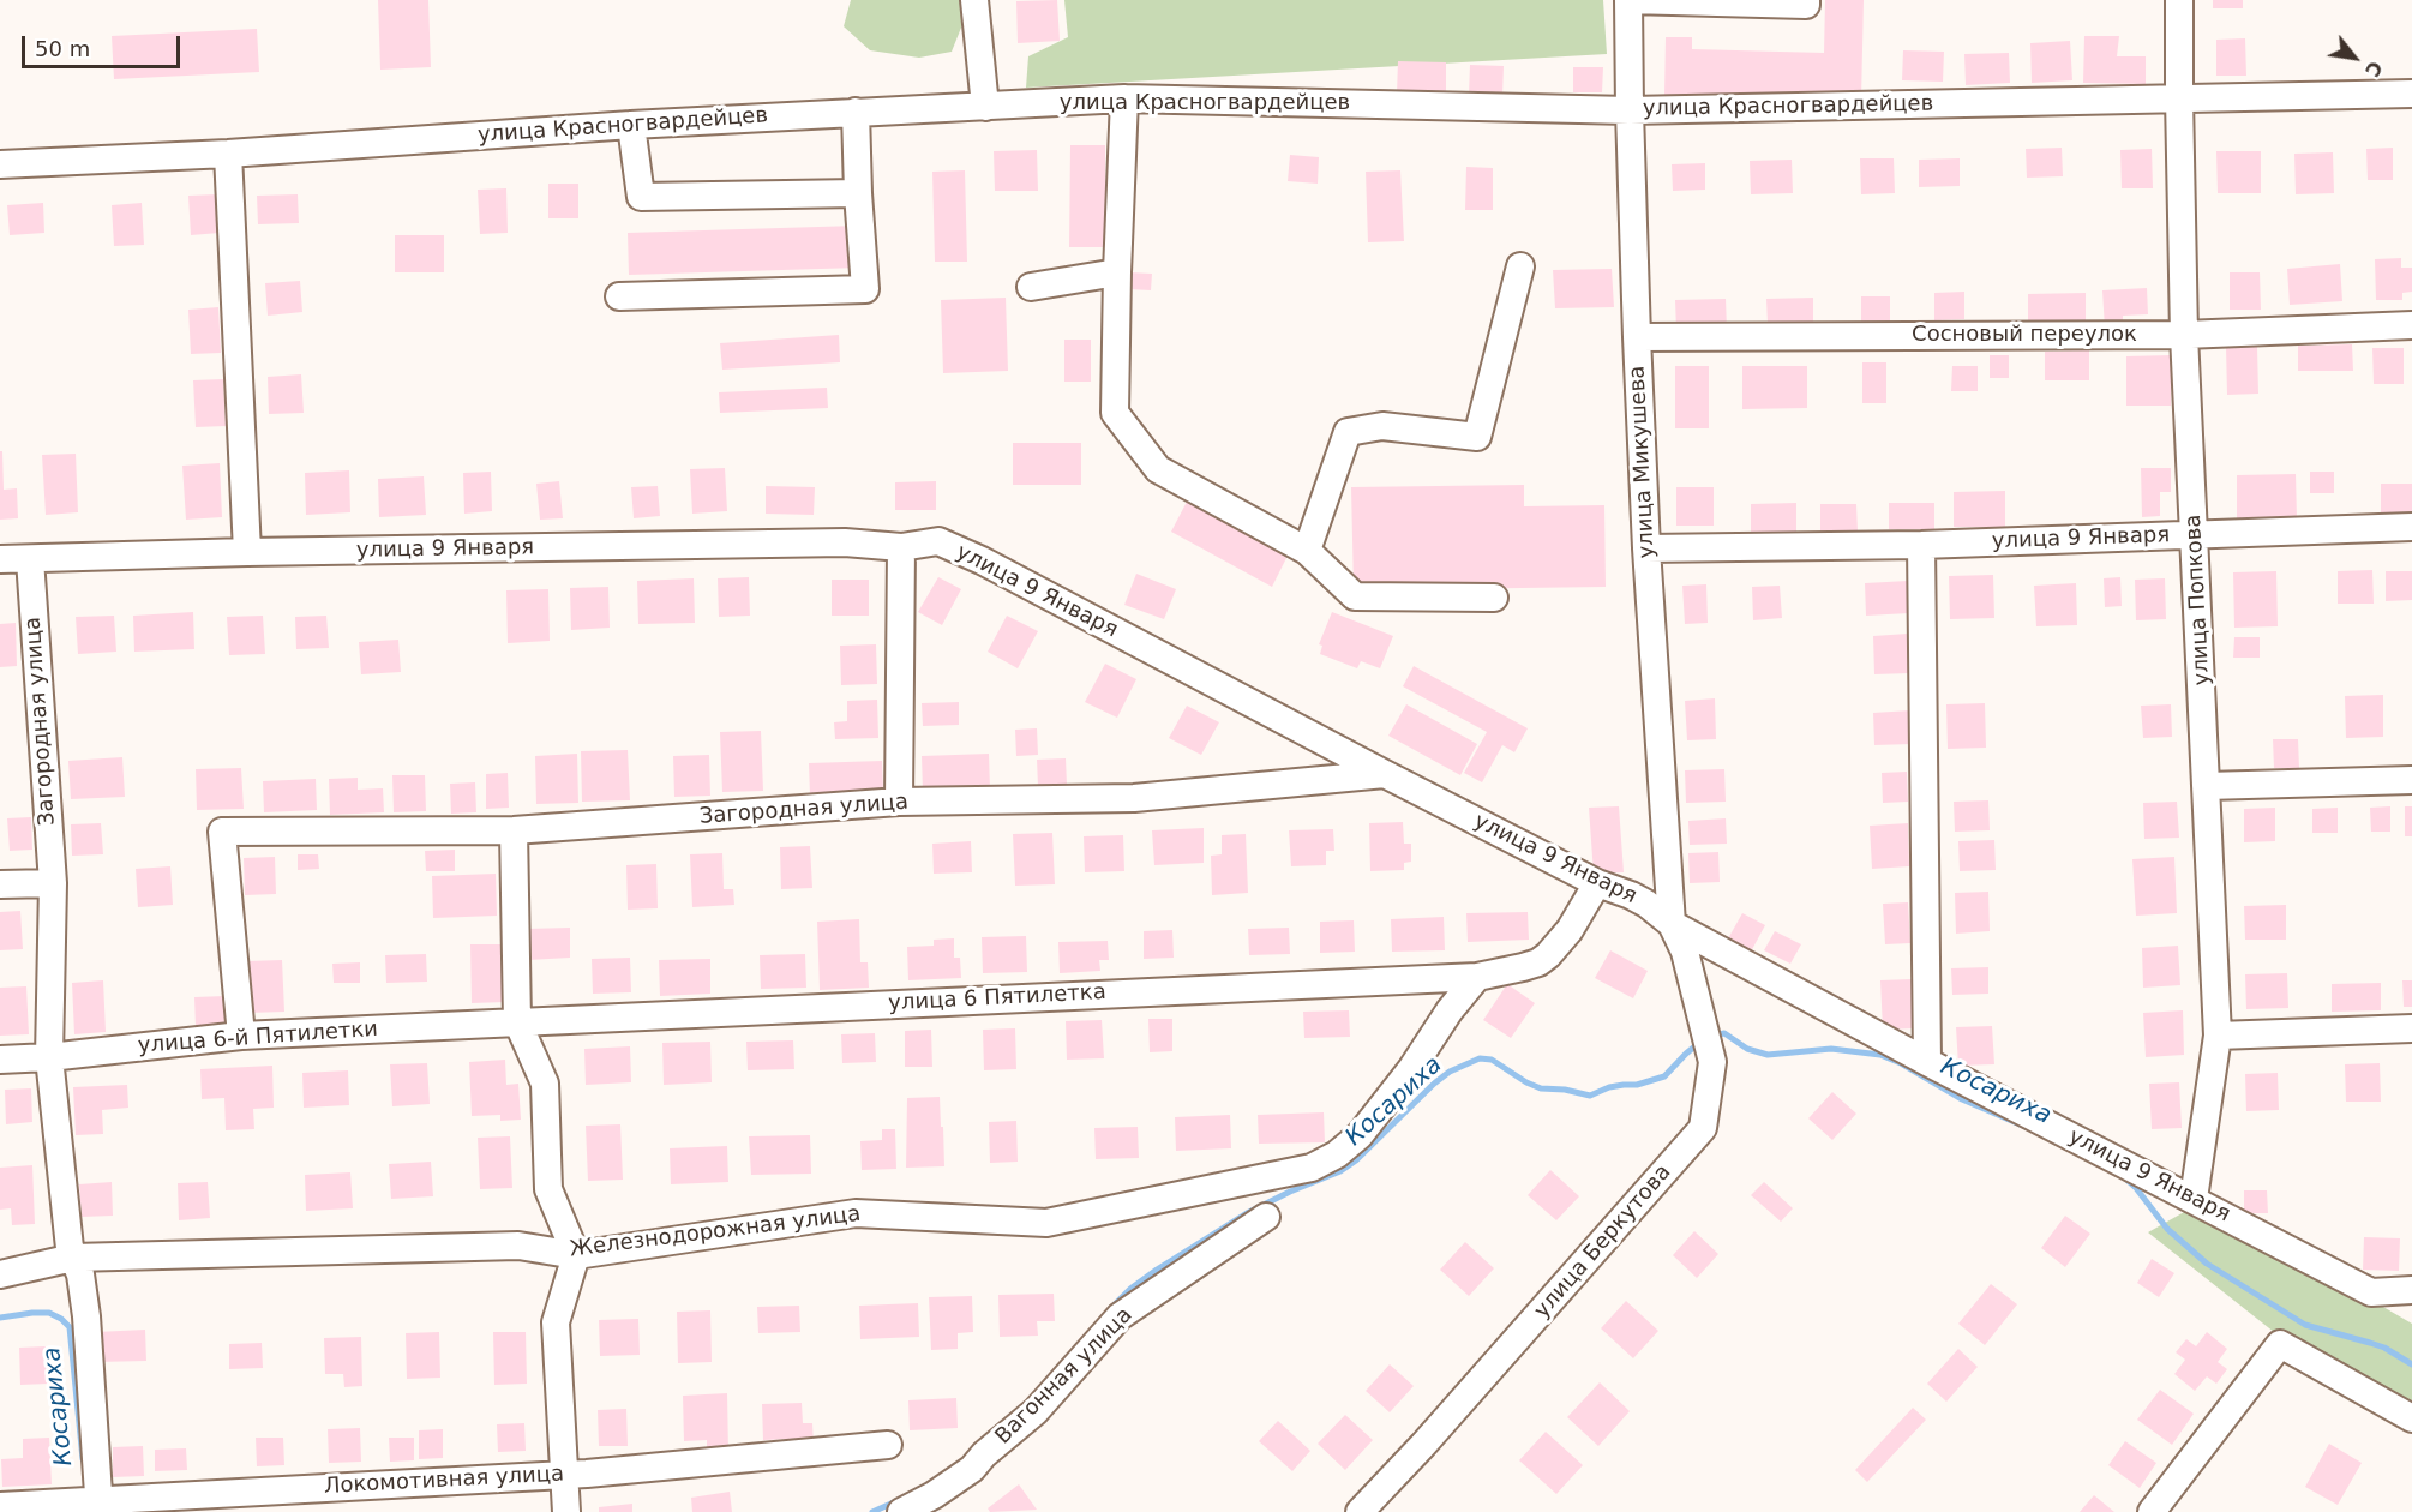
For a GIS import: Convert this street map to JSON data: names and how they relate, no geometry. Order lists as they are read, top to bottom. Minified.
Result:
{"streets":{"street":["улица Красногвардейцев","Сосновый переулок","улица Микушева","улица 9 Января","улица Попкова","Загородная улица","улица 6 Пятилетка","улица 6-й Пятилетки","Железнодорожная улица","улица Беркутова","Вагонная улица","Локомотивная улица"]},"crossings":[["улица Красногвардейцев","улица Микушева"],["улица Красногвардейцев","улица Попкова"],["Сосновый переулок","улица Микушева"],["Сосновый переулок","улица Попкова"],["улица Микушева","улица 9 Января"],["улица Микушева","улица Беркутова"],["улица 9 Января","улица Попкова"],["улица 9 Января","Загородная улица"],["улица 9 Января","улица Беркутова"],["Загородная улица","улица 6-й Пятилетки"],["Загородная улица","Железнодорожная улица"],["Загородная улица","Локомотивная улица"],["улица 6 Пятилетка","улица 6-й Пятилетки"],["улица 6 Пятилетка","Железнодорожная улица"]],"water":["Косариха"],"scale_bar":"50 m","north":"bottom right"}
